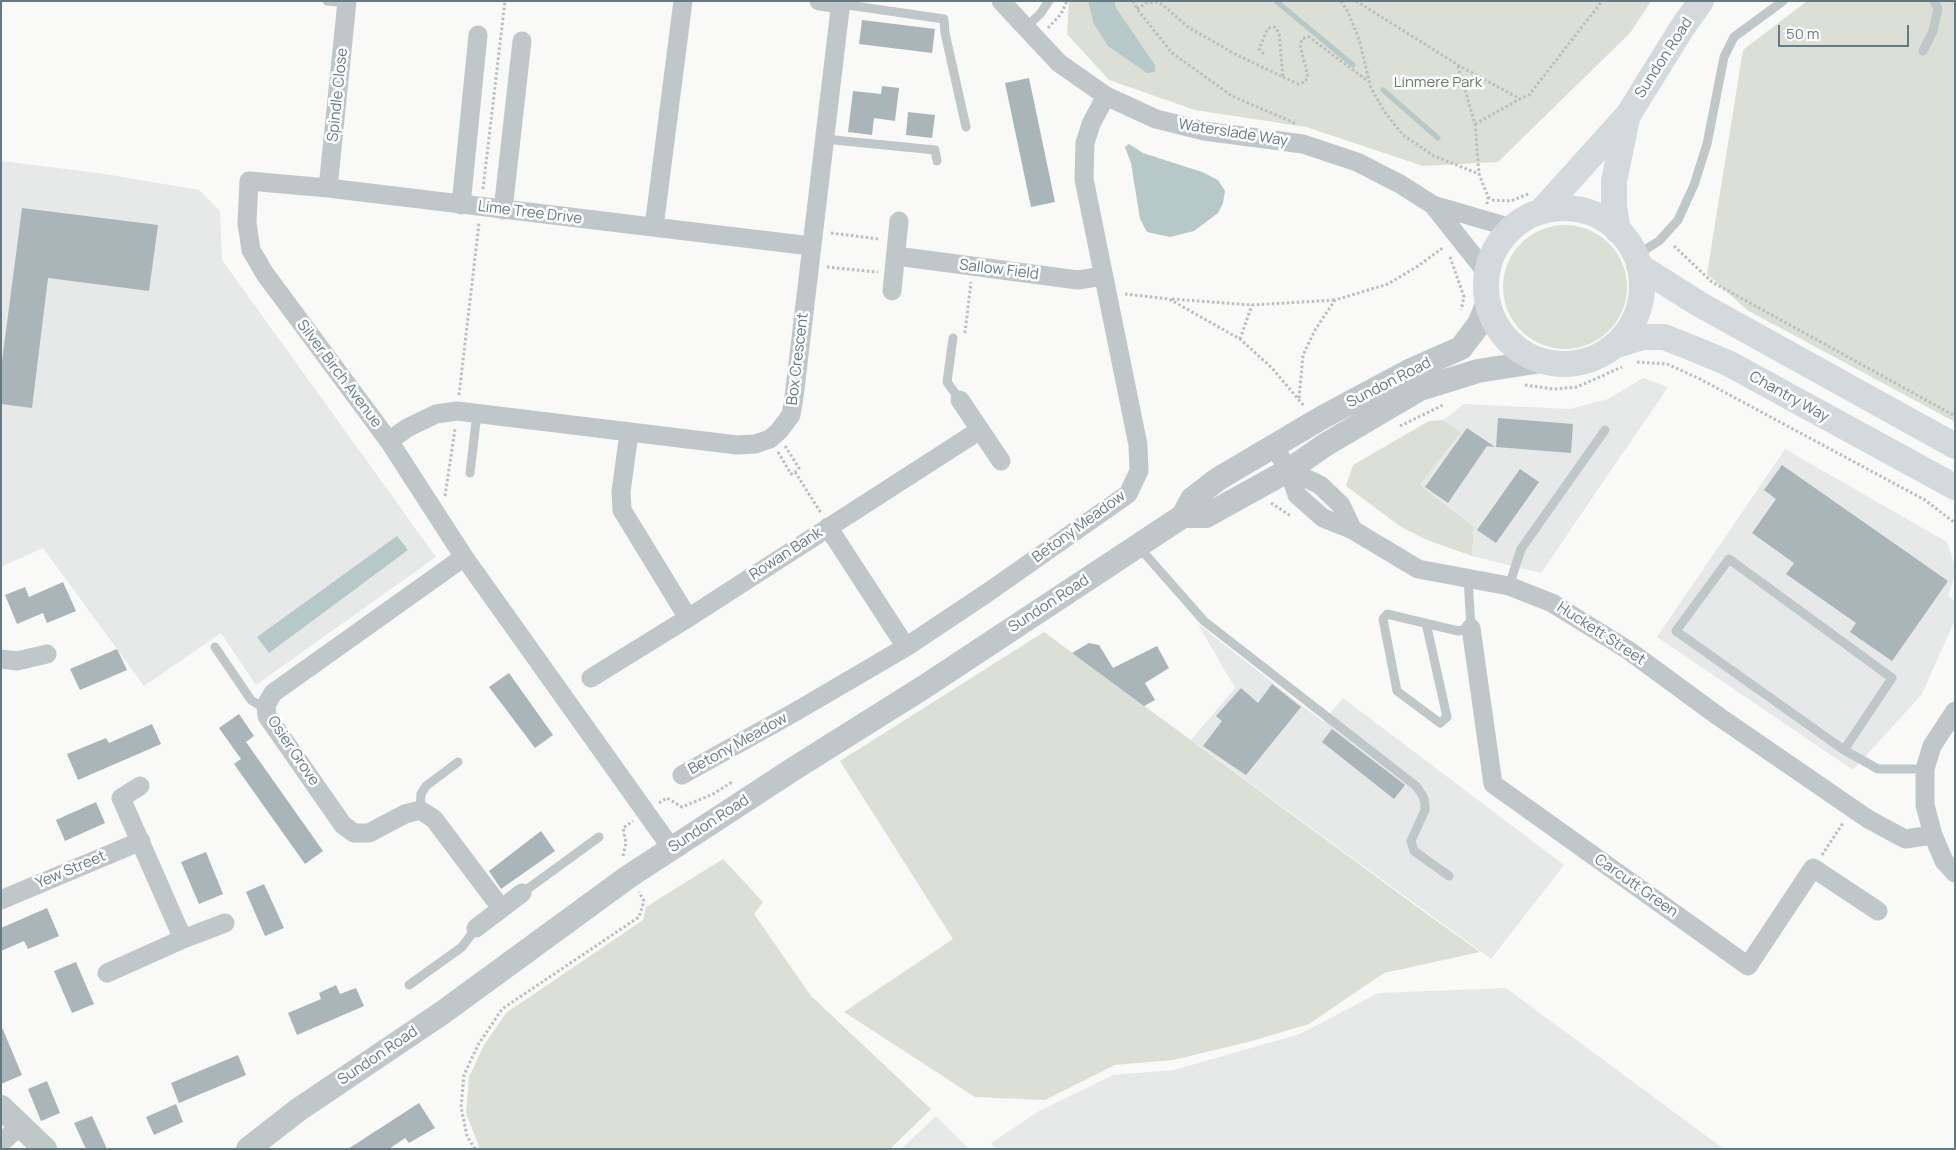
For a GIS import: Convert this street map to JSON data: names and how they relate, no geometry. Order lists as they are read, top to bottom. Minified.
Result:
{"streets":{"main road":["Sundon Road","Chantry Way"],"street":["Spindle Close","Waterslade Way","Lime Tree Drive","Sallow Field","Box Crescent","Silver Birch Avenue","Betony Meadow","Rowan Bank","Huckett Street","Osier Grove","Yew Street","Carcutt Green"]},"crossings":[["Sundon Road","Waterslade Way"],["Sundon Road","Silver Birch Avenue"],["Sundon Road","Chantry Way"],["Sundon Road","Huckett Street"],["Spindle Close","Lime Tree Drive"],["Waterslade Way","Chantry Way"],["Waterslade Way","Betony Meadow"],["Lime Tree Drive","Box Crescent"],["Lime Tree Drive","Silver Birch Avenue"],["Sallow Field","Betony Meadow"],["Silver Birch Avenue","Osier Grove"]],"parks":["Linmere Park"],"scale_bar":"50 m"}
